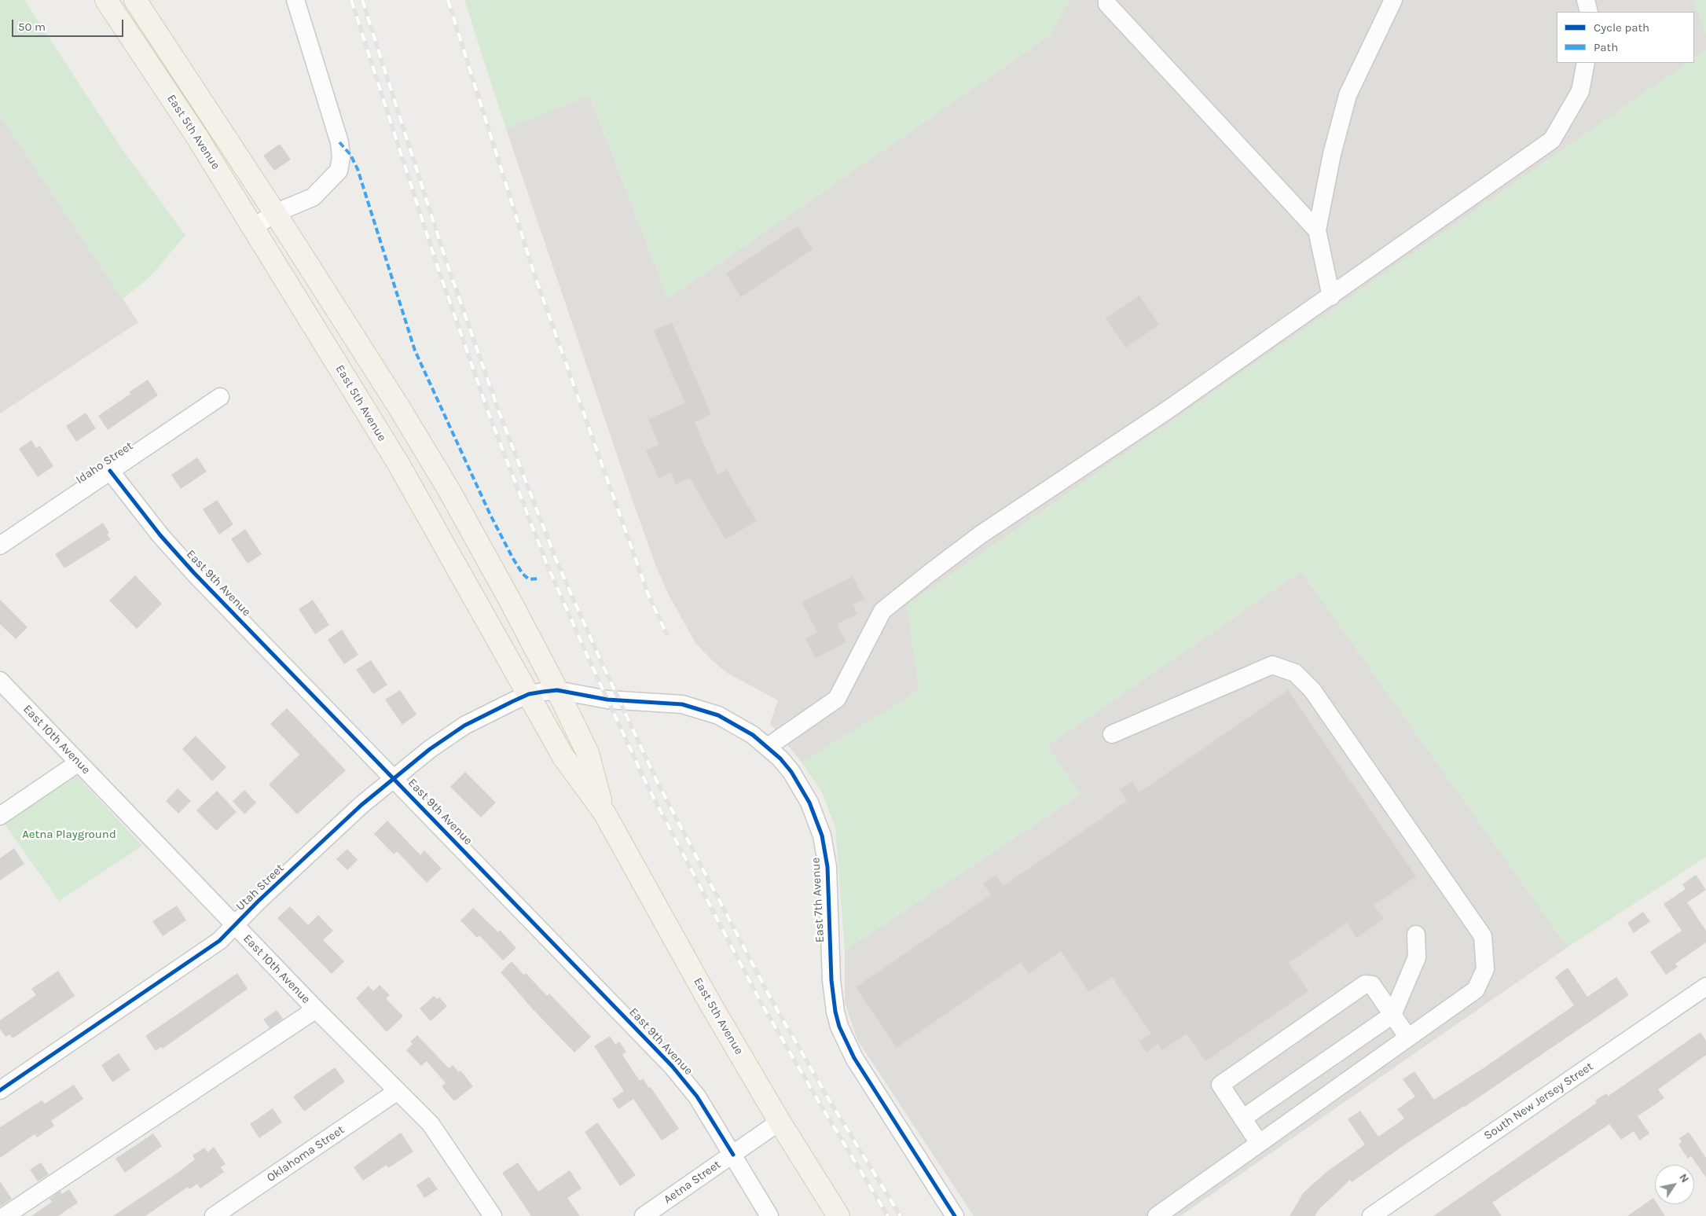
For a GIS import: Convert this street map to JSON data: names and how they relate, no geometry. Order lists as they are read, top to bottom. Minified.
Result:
{"streets":{"main road":["East 5th Avenue"],"street":["Idaho Street","East 9th Avenue","East 10th Avenue","Utah Street","East 7th Avenue","South New Jersey Street","Oklahoma Street","Aetna Street"]},"crossings":[["East 5th Avenue","Utah Street"],["East 5th Avenue","East 7th Avenue"],["East 5th Avenue","Aetna Street"],["Idaho Street","East 9th Avenue"],["East 9th Avenue","Utah Street"],["East 9th Avenue","Aetna Street"],["East 10th Avenue","Utah Street"],["East 10th Avenue","Oklahoma Street"],["Utah Street","East 7th Avenue"]],"parks":["Aetna Playground"],"legend":["Cycle path","Path"],"scale_bar":"50 m","north":"top right"}
